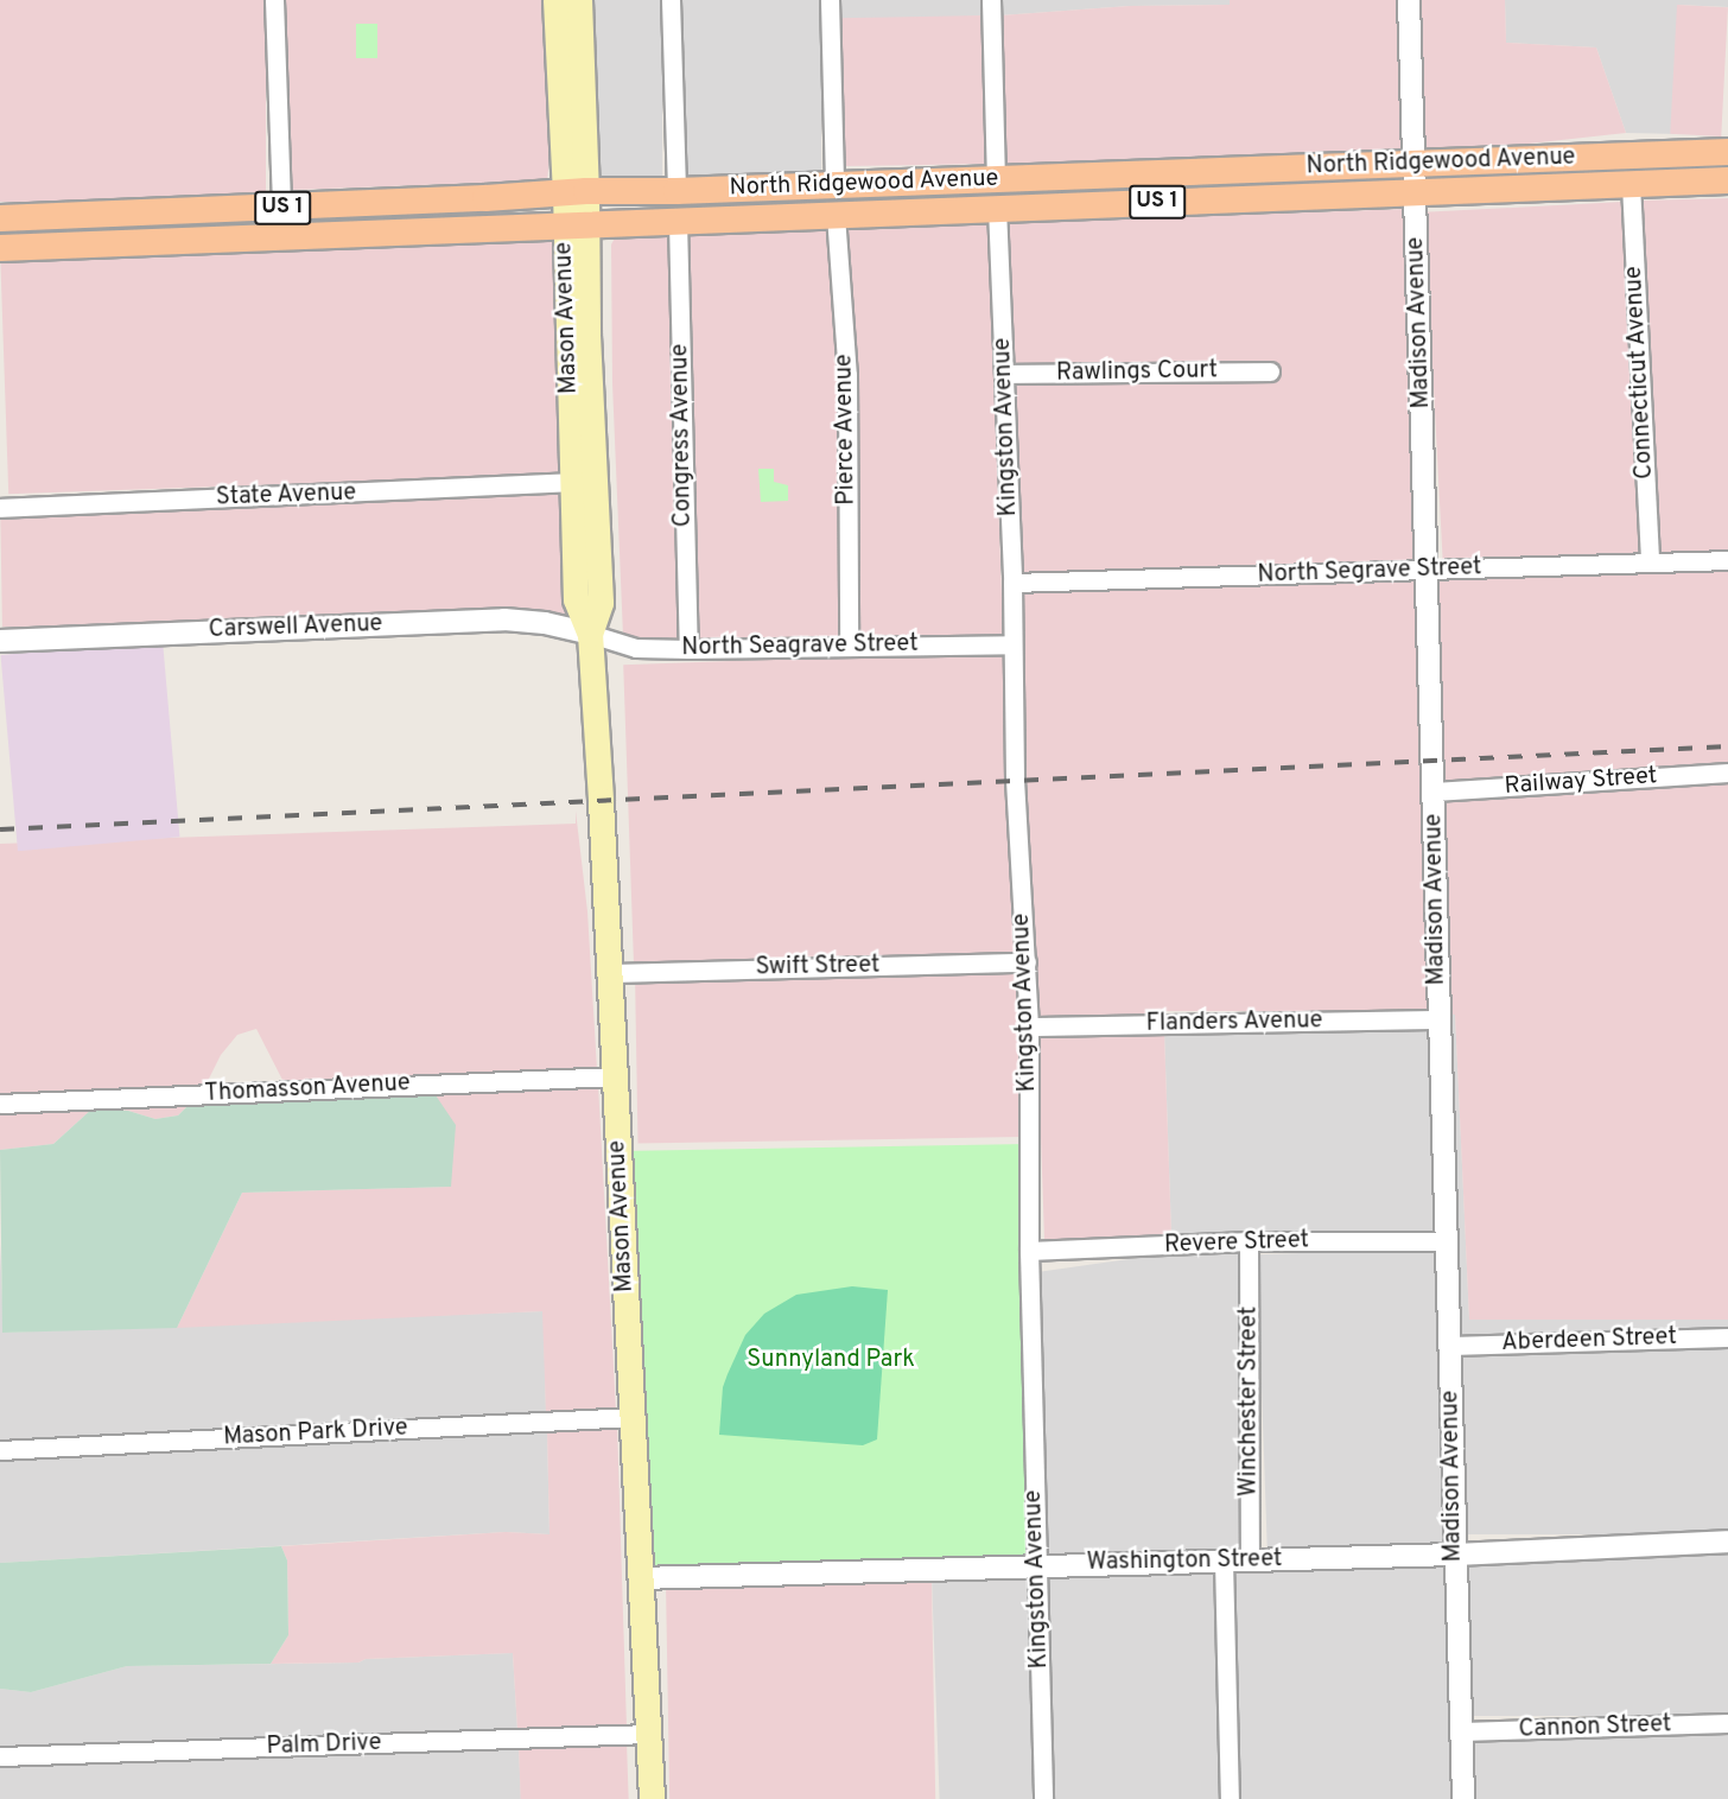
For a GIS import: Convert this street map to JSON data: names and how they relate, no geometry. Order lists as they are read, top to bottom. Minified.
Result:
{"streets":{"main road":["North Ridgewood Avenue","US 1","Mason Avenue"],"street":["Madison Avenue","Rawlings Court","Connecticut Avenue","Kingston Avenue","Pierce Avenue","Congress Avenue","State Avenue","North Segrave Street","Carswell Avenue","North Seagrave Street","Railway Street","Swift Street","Flanders Avenue","Thomasson Avenue","Revere Street","Aberdeen Street","Winchester Street","Mason Park Drive","Washington Street","Cannon Street","Palm Drive"]},"crossings":[["North Ridgewood Avenue","Mason Avenue"],["North Ridgewood Avenue","Madison Avenue"],["North Ridgewood Avenue","Connecticut Avenue"],["North Ridgewood Avenue","Kingston Avenue"],["North Ridgewood Avenue","Pierce Avenue"],["North Ridgewood Avenue","Congress Avenue"],["Mason Avenue","State Avenue"],["Mason Avenue","Carswell Avenue"],["Mason Avenue","North Seagrave Street"],["Mason Avenue","Swift Street"],["Mason Avenue","Thomasson Avenue"],["Mason Avenue","Mason Park Drive"],["Mason Avenue","Washington Street"],["Mason Avenue","Palm Drive"],["Madison Avenue","North Segrave Street"],["Madison Avenue","Railway Street"],["Madison Avenue","Flanders Avenue"],["Madison Avenue","Revere Street"],["Madison Avenue","Aberdeen Street"],["Madison Avenue","Washington Street"],["Madison Avenue","Cannon Street"],["Rawlings Court","Kingston Avenue"],["Connecticut Avenue","North Segrave Street"],["Kingston Avenue","North Segrave Street"],["Kingston Avenue","North Seagrave Street"],["Kingston Avenue","Swift Street"],["Kingston Avenue","Flanders Avenue"],["Kingston Avenue","Revere Street"],["Kingston Avenue","Washington Street"],["Pierce Avenue","North Seagrave Street"],["Congress Avenue","North Seagrave Street"],["Carswell Avenue","North Seagrave Street"],["Revere Street","Winchester Street"],["Winchester Street","Washington Street"]],"parks":["Sunnyland Park"]}
